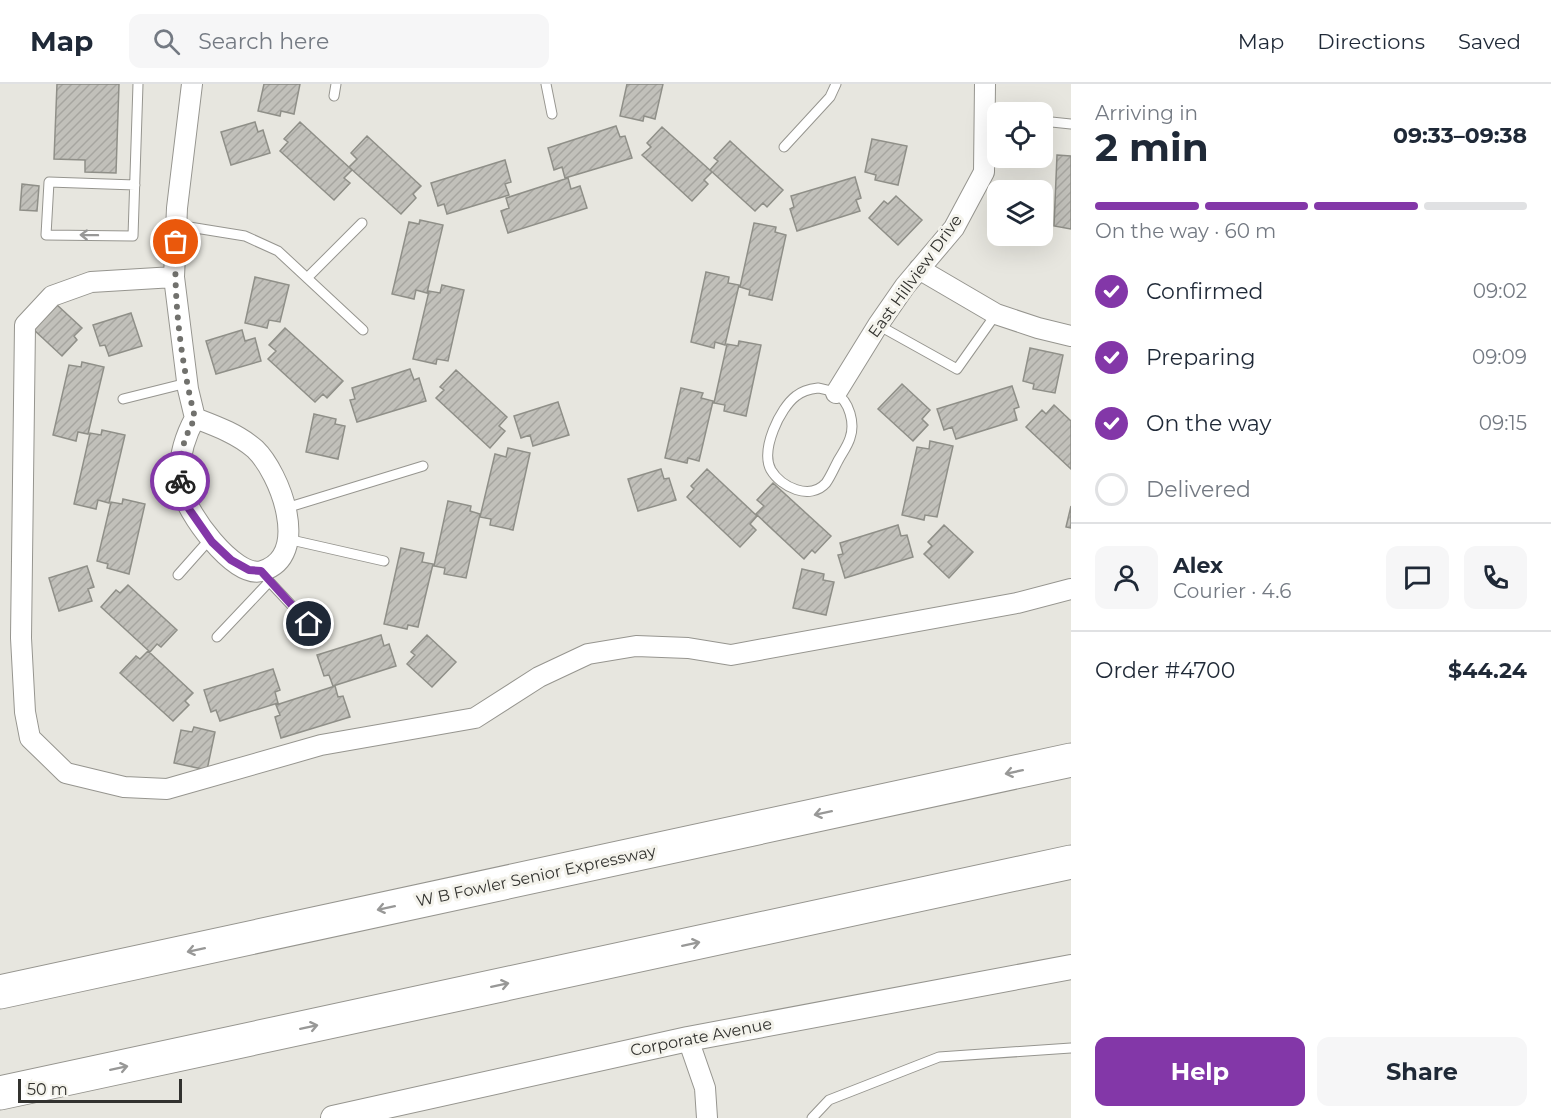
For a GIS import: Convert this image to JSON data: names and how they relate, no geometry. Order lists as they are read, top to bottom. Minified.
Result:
{"streets":{"highway":["W B Fowler Senior Expressway"],"street":["East Hillview Drive","Corporate Avenue"]},"scale_bar":"50 m","page":{"header":"Map","search":"Search here","nav":["Map","Directions","Saved"],"heading":["2 min","Arriving in","09:33–09:38"],"panel":["Alex","Courier · 4.6","Order #4700","$44.24"],"bar":"On the way · 60 m","list":[["Confirmed","09:02"],["Preparing","09:09"],["On the way","09:15"],"Delivered"],"buttons":["Help","Share"],"scale":"50 m"}}
